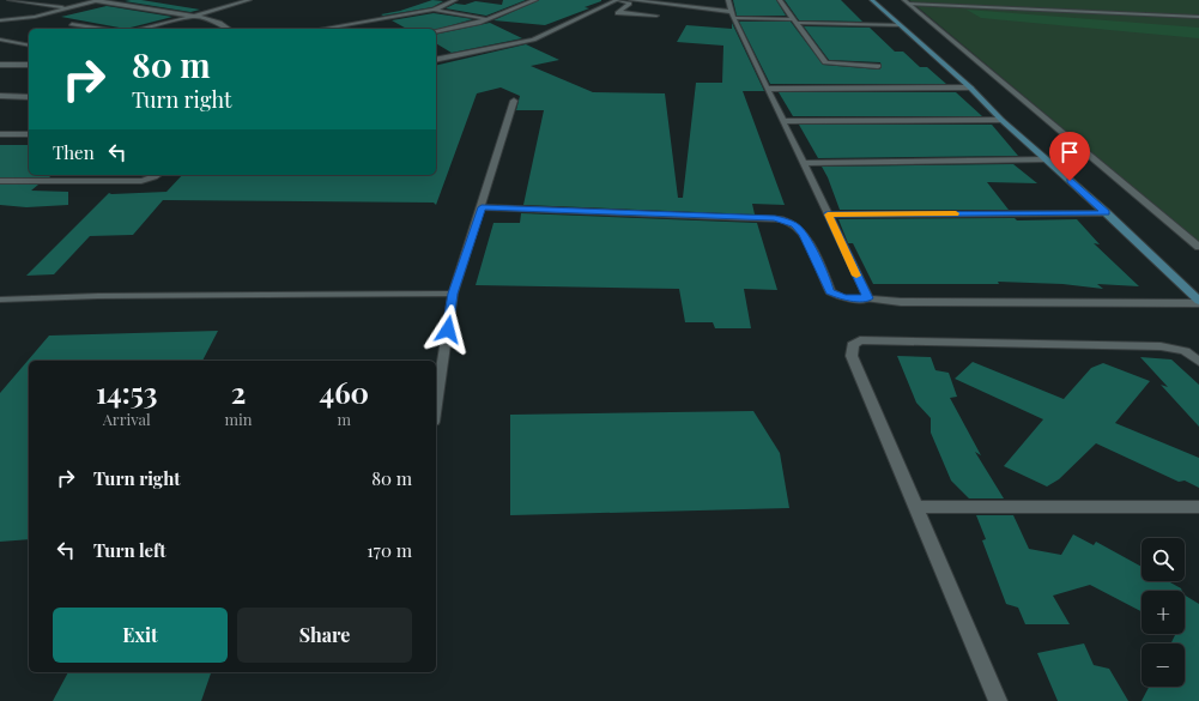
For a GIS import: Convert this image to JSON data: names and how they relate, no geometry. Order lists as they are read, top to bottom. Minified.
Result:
{"page":{"turn":["80 m","Turn right"],"then":"Then","eta":["14:53","Arrival","2","min","460","m"],"list":[{"name":"Turn right","value":"80 m"},{"name":"Turn left","value":"170 m"}],"map_buttons":["+","−"],"buttons":["Exit","Share"]}}
